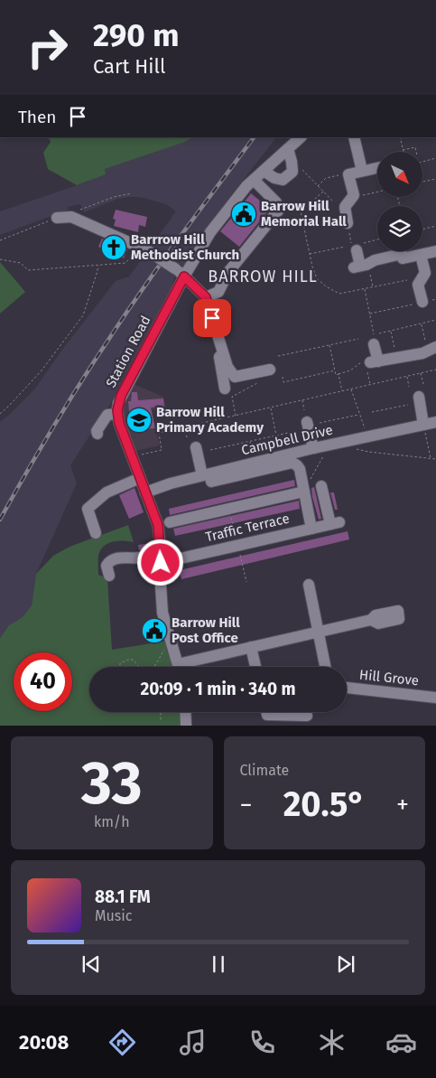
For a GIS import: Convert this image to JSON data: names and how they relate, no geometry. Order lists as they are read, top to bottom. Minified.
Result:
{"streets":{"street":["Station Road","Campbell Drive","Traffic Terrace","Hill Grove"]},"districts":["BARROW HILL"],"places":{"public building":["Barrow Hill Memorial Hall","Barrow Hill Post Office"],"church":["Barrrow Hill Methodist Church"],"school or university":["Barrow Hill Primary Academy"]},"north":"bottom right","page":{"turn":["290 m","Cart Hill"],"then":"Then","limit":"40","trip":"20:09 · 1 min · 340 m","tile":[["33","km/h"],"Climate"],"heat":["−","20.5°","+"],"song":["88.1 FM","Music"],"tabs":"20:08"}}
